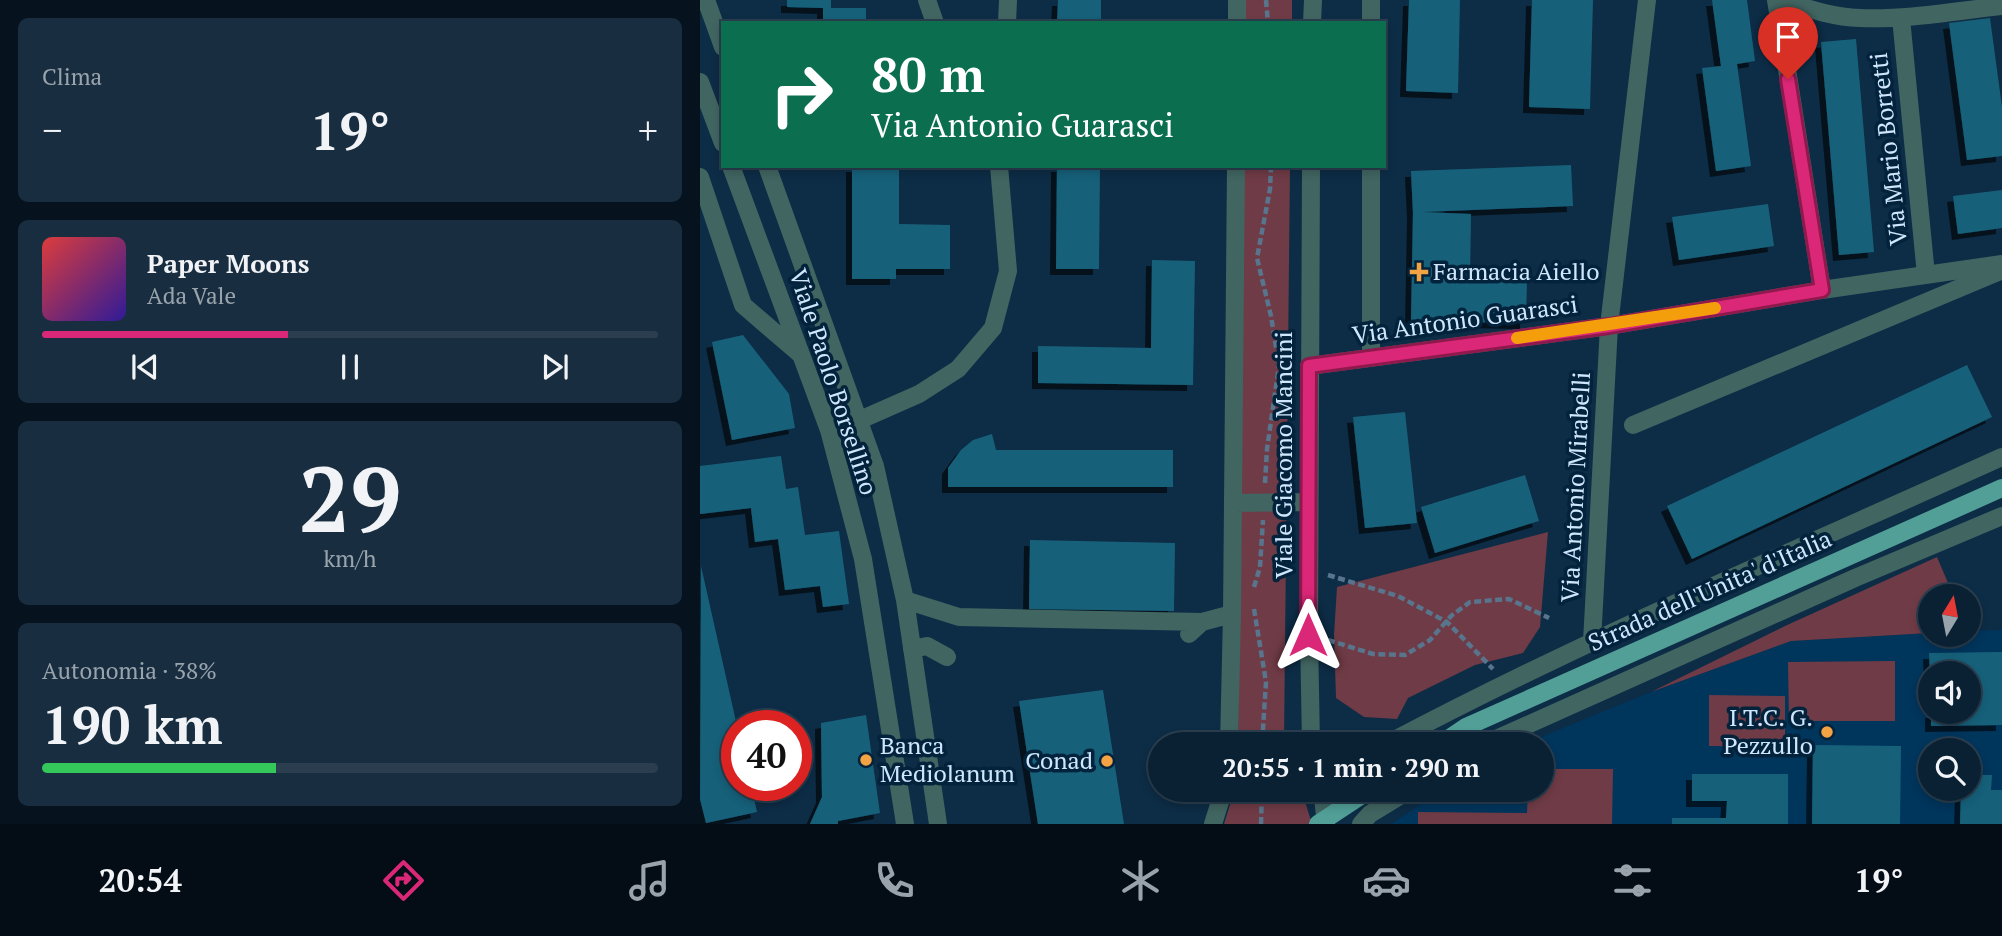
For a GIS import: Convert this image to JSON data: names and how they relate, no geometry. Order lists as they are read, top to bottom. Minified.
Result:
{"streets":{"main road":["Strada dell'Unita' d'Italia"],"street":["Via Mario Borretti","Via Antonio Guarasci","Viale Paolo Borsellino","Viale Giacomo Mancini","Via Antonio Mirabelli"]},"crossings":[["Via Mario Borretti","Via Antonio Guarasci"],["Via Antonio Guarasci","Viale Giacomo Mancini"],["Via Antonio Guarasci","Via Antonio Mirabelli"]],"places":{"health":["Farmacia Aiello"],"other":["I.T.C. G. Pezzullo","Banca Mediolanum","Conad"]},"north":"top","page":{"tile":["Clima",["29","km/h"],["Autonomia · 38%","190 km"]],"turn":["80 m","Via Antonio Guarasci"],"heat":["−","19°","+"],"song":["Paper Moons","Ada Vale"],"limit":"40","trip":"20:55 · 1 min · 290 m","tabs":["20:54","19°"]}}
